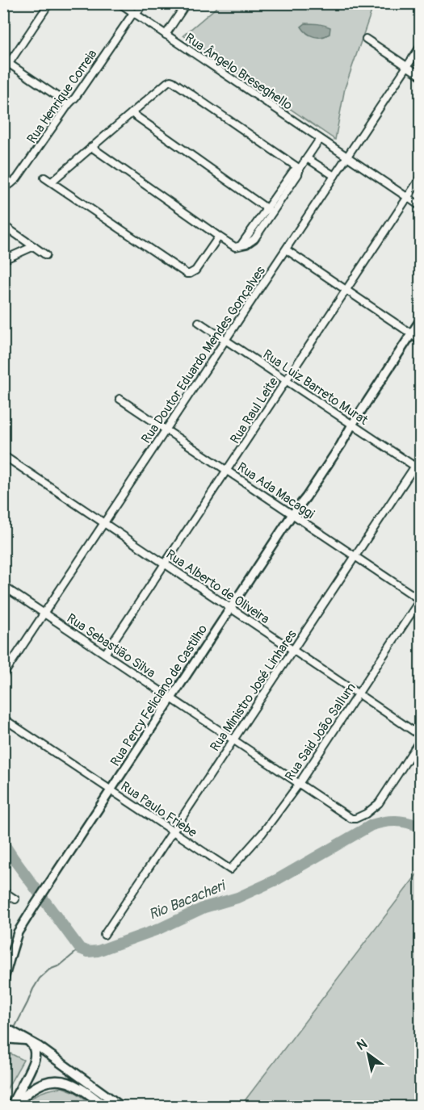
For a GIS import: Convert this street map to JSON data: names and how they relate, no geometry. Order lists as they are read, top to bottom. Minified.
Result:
{"streets":{"street":["Rua Ângelo Breseghello","Rua Henrique Correia","Rua Doutor Eduardo Mendes Gonçalves","Rua Luiz Barreto Murat","Rua Raul Leite","Rua Ada Macaggi","Rua Alberto de Oliveira","Rua Sebastião Silva","Rua Ministro José Linhares","Rua Percy Feliciano de Castilho","Rua Said João Sallum","Rua Paulo Friebe"]},"crossings":[["Rua Ângelo Breseghello","Rua Henrique Correia"],["Rua Ângelo Breseghello","Rua Doutor Eduardo Mendes Gonçalves"],["Rua Ângelo Breseghello","Rua Raul Leite"],["Rua Doutor Eduardo Mendes Gonçalves","Rua Luiz Barreto Murat"],["Rua Doutor Eduardo Mendes Gonçalves","Rua Ada Macaggi"],["Rua Doutor Eduardo Mendes Gonçalves","Rua Alberto de Oliveira"],["Rua Doutor Eduardo Mendes Gonçalves","Rua Sebastião Silva"],["Rua Luiz Barreto Murat","Rua Raul Leite"],["Rua Luiz Barreto Murat","Rua Ministro José Linhares"],["Rua Luiz Barreto Murat","Rua Percy Feliciano de Castilho"],["Rua Raul Leite","Rua Ada Macaggi"],["Rua Raul Leite","Rua Alberto de Oliveira"],["Rua Raul Leite","Rua Sebastião Silva"],["Rua Ada Macaggi","Rua Ministro José Linhares"],["Rua Ada Macaggi","Rua Percy Feliciano de Castilho"],["Rua Ada Macaggi","Rua Said João Sallum"],["Rua Alberto de Oliveira","Rua Ministro José Linhares"],["Rua Alberto de Oliveira","Rua Percy Feliciano de Castilho"],["Rua Alberto de Oliveira","Rua Said João Sallum"],["Rua Sebastião Silva","Rua Ministro José Linhares"],["Rua Sebastião Silva","Rua Percy Feliciano de Castilho"],["Rua Sebastião Silva","Rua Said João Sallum"],["Rua Ministro José Linhares","Rua Paulo Friebe"],["Rua Percy Feliciano de Castilho","Rua Paulo Friebe"],["Rua Said João Sallum","Rua Paulo Friebe"]],"water":["Rio Bacacheri"],"north":"top left"}
